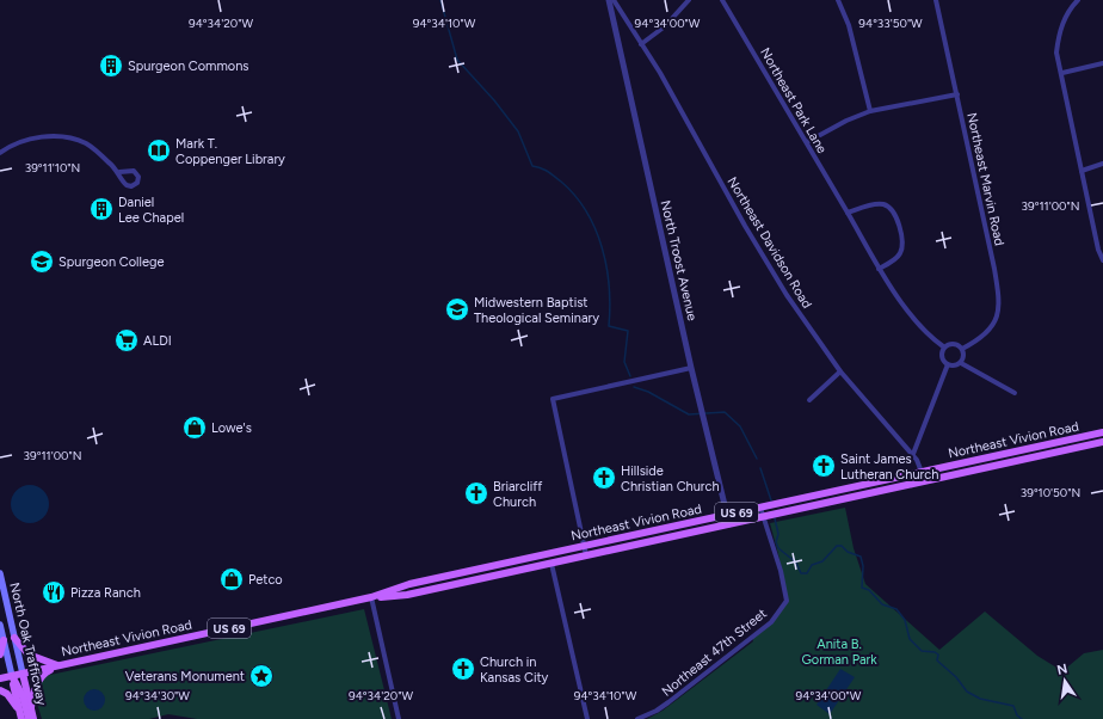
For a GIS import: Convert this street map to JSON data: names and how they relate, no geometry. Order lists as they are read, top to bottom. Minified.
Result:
{"streets":{"main road":["Northeast Vivion Road","US 69","North Oak Trafficway"],"street":["Northeast Park Lane","Northeast Marvin Road","Northeast Davidson Road","North Troost Avenue","Northeast 47th Street"]},"crossings":[["Northeast Park Lane","Northeast Marvin Road"],["Northeast Davidson Road","Northeast Vivion Road"],["North Troost Avenue","Northeast Vivion Road"],["Northeast Vivion Road","North Oak Trafficway"],["Northeast Vivion Road","Northeast 47th Street"]],"parks":["Anita B. Gorman Park"],"places":{"building":["Spurgeon Commons","Daniel Lee Chapel"],"library":["Mark T. Coppenger Library"],"school or university":["Spurgeon College","Midwestern Baptist Theological Seminary"],"supermarket":["ALDI"],"shop":["Lowe's","Petco"],"church":["Saint James Lutheran Church","Hillside Christian Church","Briarcliff Church","Church in Kansas City"],"restaurant":["Pizza Ranch"],"place":["Veterans Monument"]},"north":"top","coordinates":["94°34'20\"W","94°34'10\"W","94°34'00\"W","94°33'50\"W","39°11'10\"N","39°11'00\"N","39°10'50\"N","94°34'30\"W"]}
